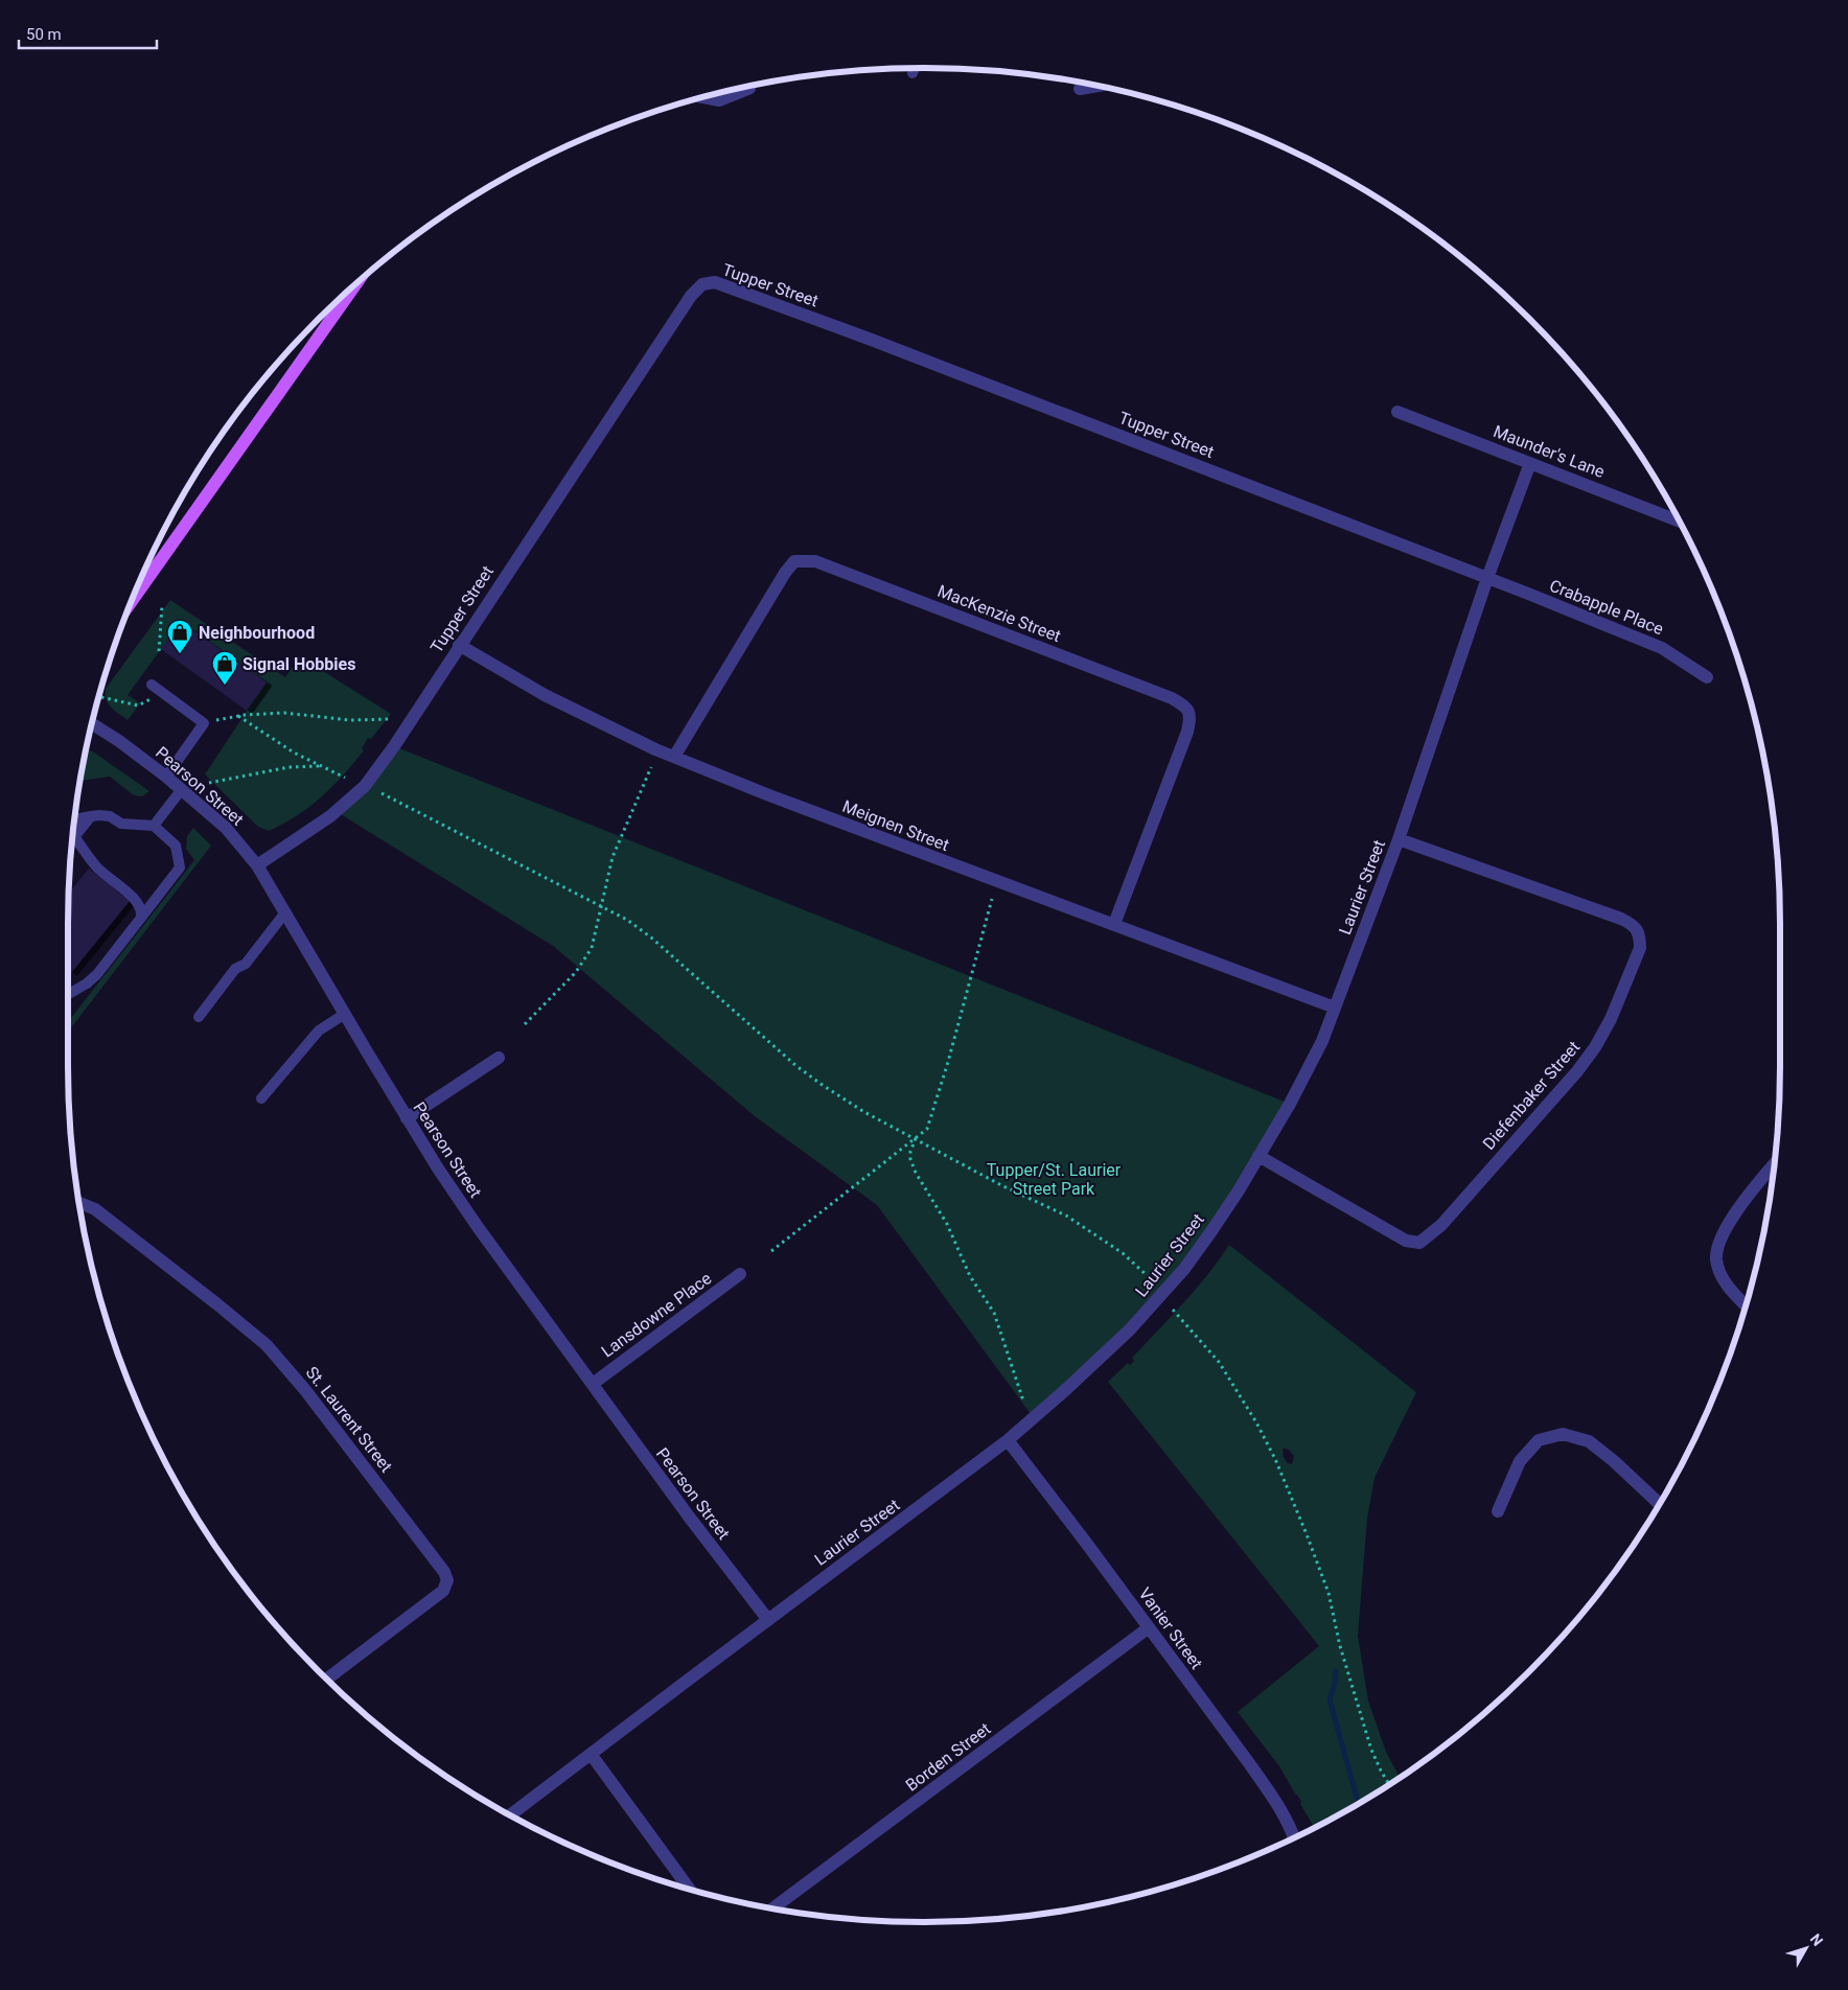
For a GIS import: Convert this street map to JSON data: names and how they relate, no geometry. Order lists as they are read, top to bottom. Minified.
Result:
{"streets":{"street":["Tupper Street","Maunder's Lane","Crabapple Place","MacKenzie Street","Pearson Street","Meignen Street","Laurier Street","Diefenbaker Street","Lansdowne Place","St. Laurent Street","Vanier Street","Borden Street"]},"crossings":[["Tupper Street","Crabapple Place"],["Tupper Street","Pearson Street"],["Tupper Street","Meignen Street"],["Tupper Street","Laurier Street"],["Maunder's Lane","Laurier Street"],["Crabapple Place","Laurier Street"],["MacKenzie Street","Meignen Street"],["Pearson Street","Laurier Street"],["Pearson Street","Lansdowne Place"],["Meignen Street","Laurier Street"],["Laurier Street","Diefenbaker Street"],["Laurier Street","Vanier Street"],["Vanier Street","Borden Street"]],"parks":["Tupper/St. Laurier Street Park"],"places":{"shop":["Neighbourhood","Signal Hobbies"]},"scale_bar":"50 m","north":"top right"}
